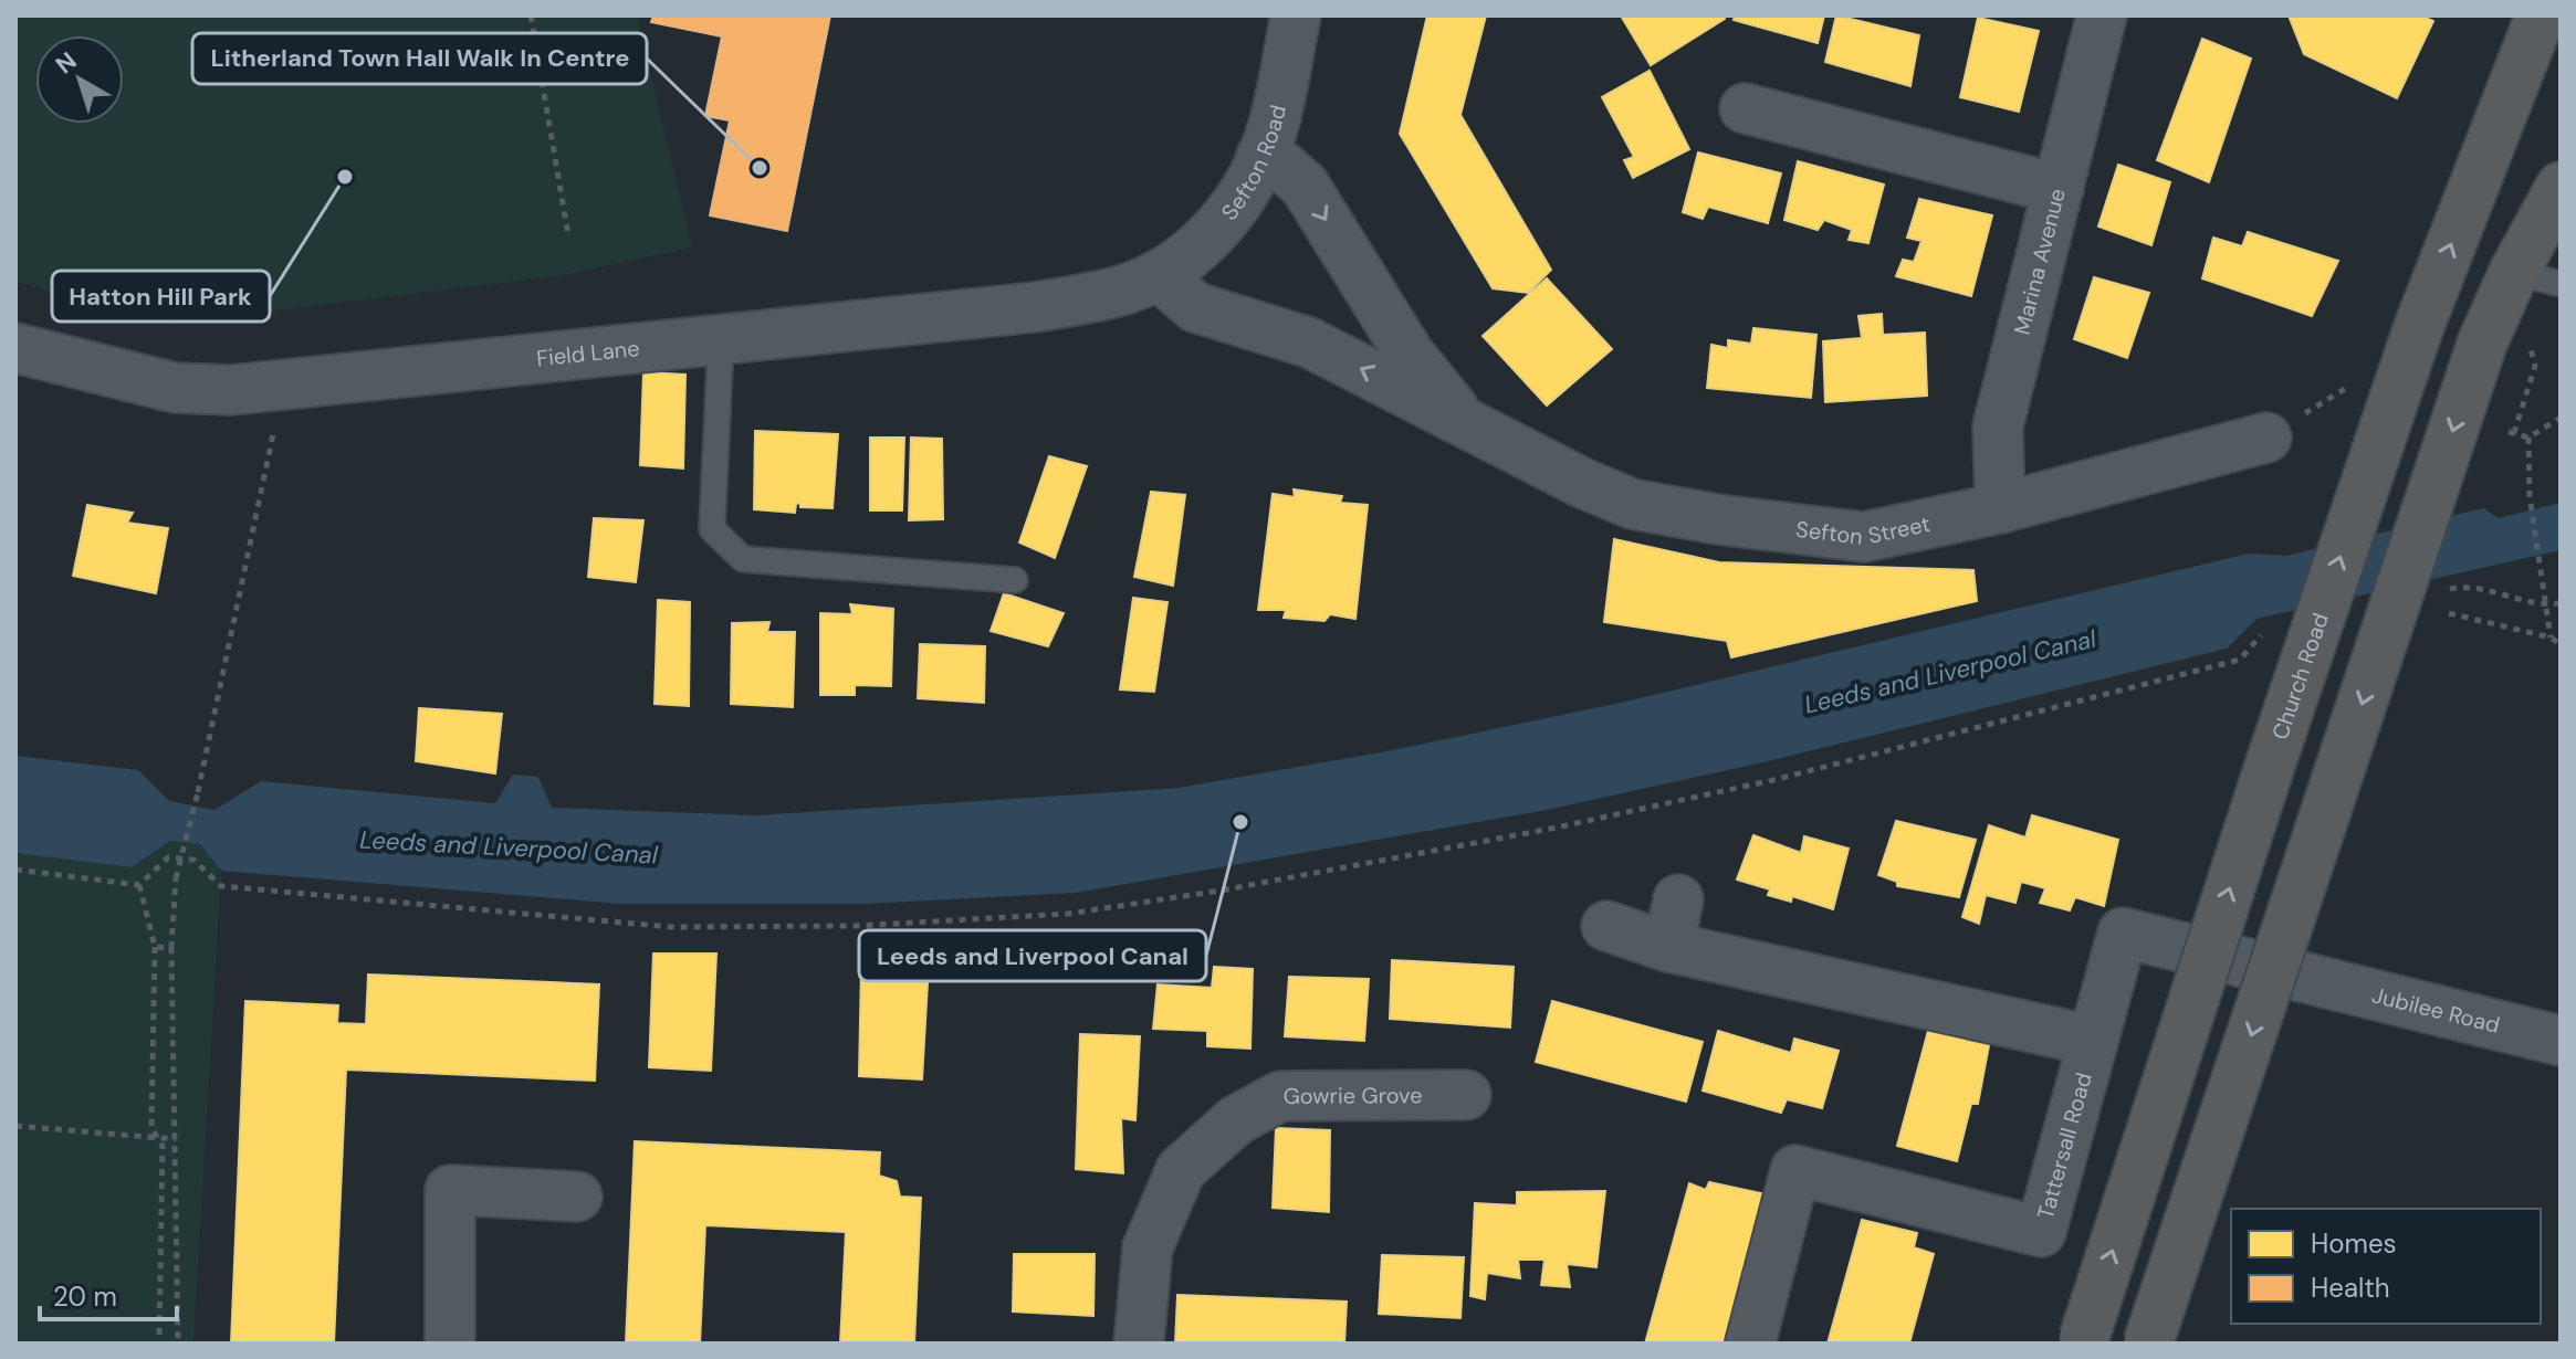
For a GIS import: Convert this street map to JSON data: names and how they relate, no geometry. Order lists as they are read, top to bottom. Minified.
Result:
{"streets":{"highway":["Church Road"],"street":["Sefton Road","Marina Avenue","Field Lane","Sefton Street","Jubilee Road","Gowrie Grove","Tattersall Road"]},"crossings":[["Sefton Road","Field Lane"],["Sefton Road","Sefton Street"],["Marina Avenue","Sefton Street"],["Field Lane","Sefton Street"],["Jubilee Road","Tattersall Road"]],"water":["Leeds and Liverpool Canal"],"places":["Litherland Town Hall Walk In Centre","Hatton Hill Park","Leeds and Liverpool Canal"],"legend":["Homes","Health"],"scale_bar":"20 m","north":"top left"}
